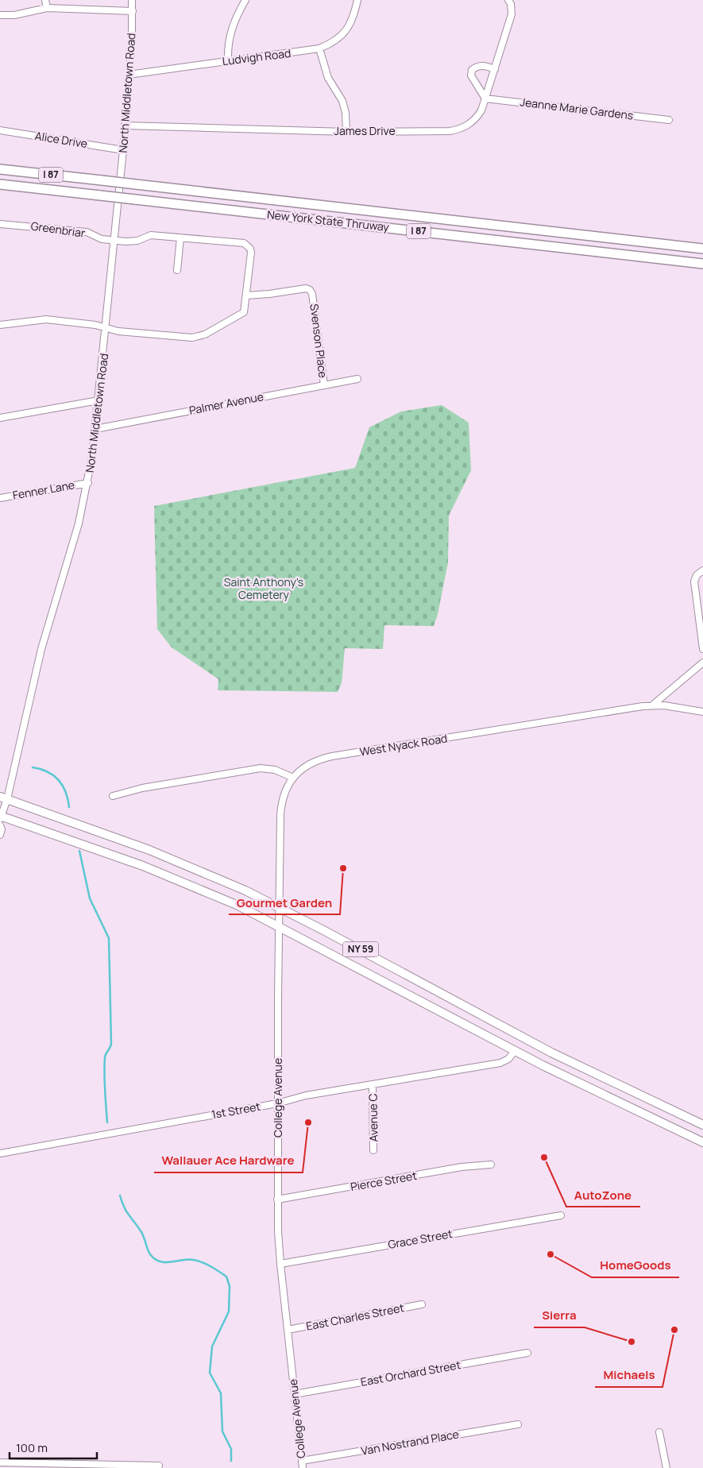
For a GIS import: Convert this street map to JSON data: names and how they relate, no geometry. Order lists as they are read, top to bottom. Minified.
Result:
{"streets":{"highway":["I 87","New York State Thruway"],"main road":["NY 59"],"street":["Ludvigh Road","North Middletown Road","Jeanne Marie Gardens","James Drive","Alice Drive","Greenbriar","Svenson Place","Palmer Avenue","Fenner Lane","West Nyack Road","College Avenue","1st Street","Avenue C","Pierce Street","Grace Street","East Charles Street","East Orchard Street","Van Nostrand Place"]},"crossings":[["Ludvigh Road","North Middletown Road"],["North Middletown Road","James Drive"],["North Middletown Road","Alice Drive"],["North Middletown Road","Greenbriar"],["North Middletown Road","Palmer Avenue"],["North Middletown Road","Fenner Lane"],["North Middletown Road","NY 59"],["Jeanne Marie Gardens","James Drive"],["Greenbriar","Svenson Place"],["Svenson Place","Palmer Avenue"],["West Nyack Road","College Avenue"],["NY 59","College Avenue"],["NY 59","1st Street"],["College Avenue","1st Street"],["College Avenue","Pierce Street"],["College Avenue","Grace Street"],["College Avenue","East Charles Street"],["College Avenue","East Orchard Street"],["College Avenue","Van Nostrand Place"],["1st Street","Avenue C"]],"parks":["Saint Anthony's Cemetery"],"places":["Gourmet Garden","Wallauer Ace Hardware","AutoZone","HomeGoods","Michaels","Sierra"],"scale_bar":"100 m"}
